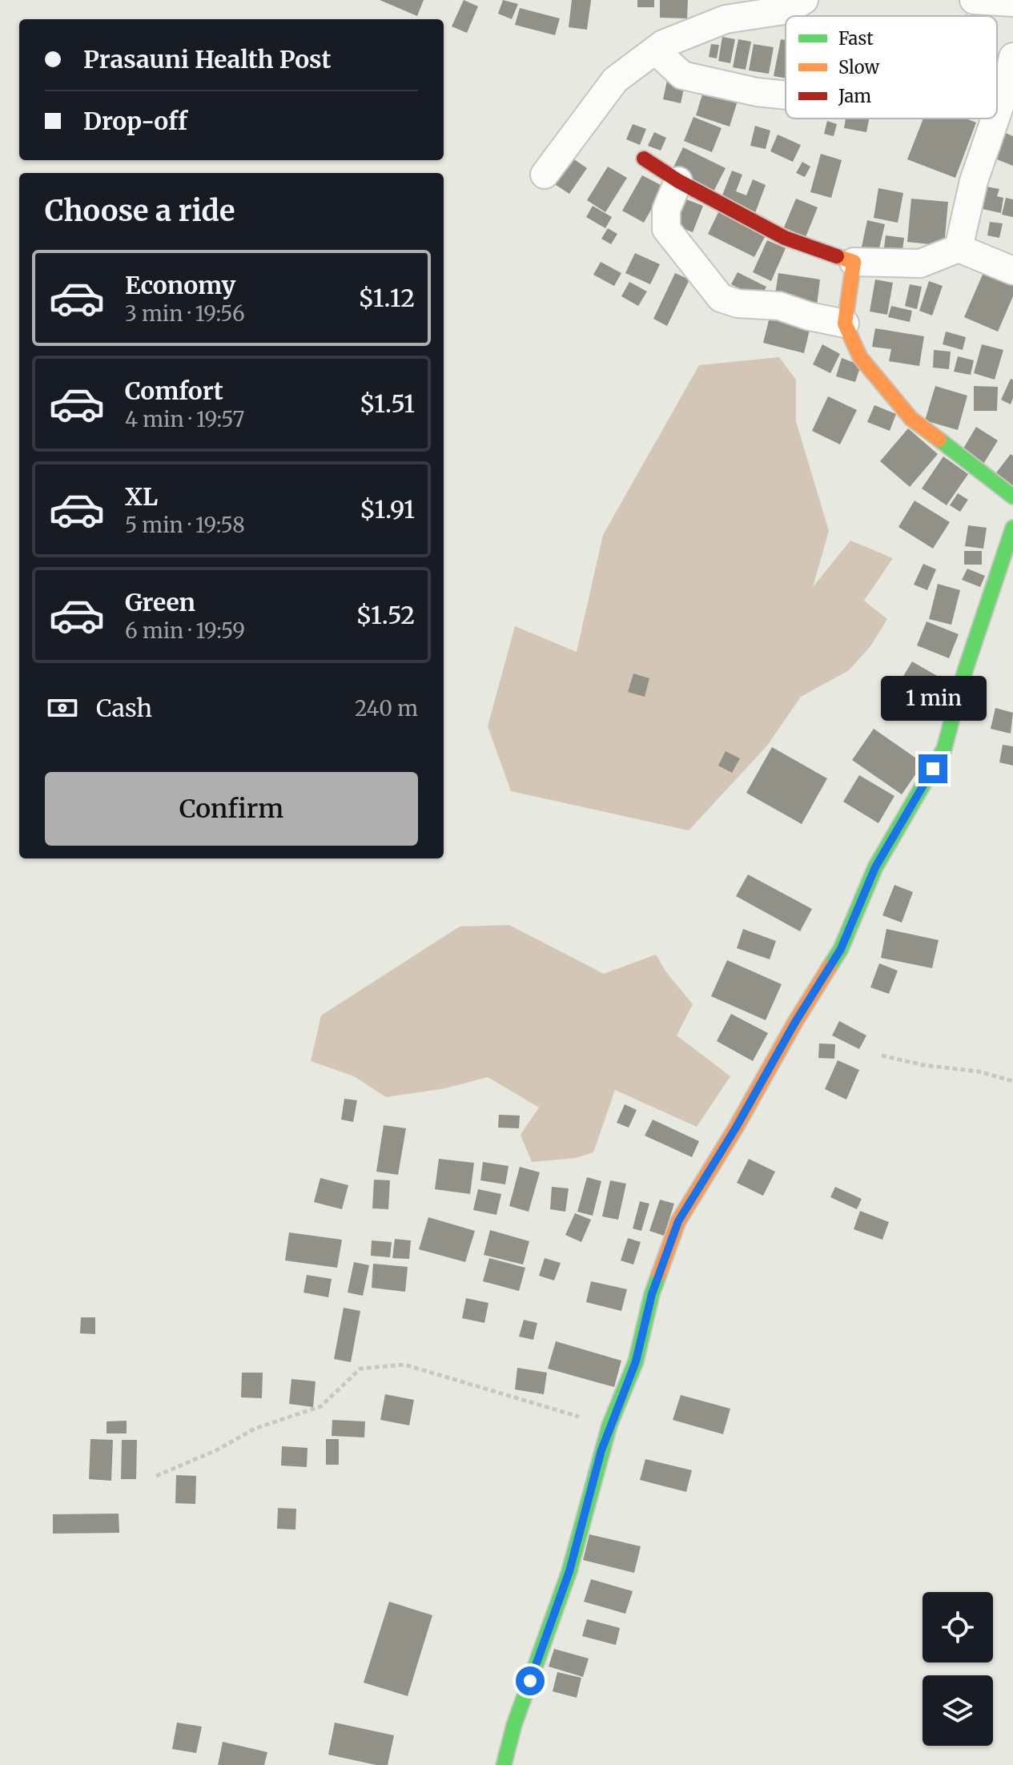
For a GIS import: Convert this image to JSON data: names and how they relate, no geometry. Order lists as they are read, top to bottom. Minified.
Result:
{"legend":["Fast","Slow","Jam"],"page":{"banner":["Prasauni Health Post","Drop-off"],"heading":"Choose a ride","list":[{"name":"Economy","note":"3 min · 19:56","value":"$1.12"},{"name":"Comfort","note":"4 min · 19:57","value":"$1.51"},{"name":"XL","note":"5 min · 19:58","value":"$1.91"},{"name":"Green","note":"6 min · 19:59","value":"$1.52"}],"pay":["Cash","240 m"],"bubble":"1 min","buttons":"Confirm"}}
